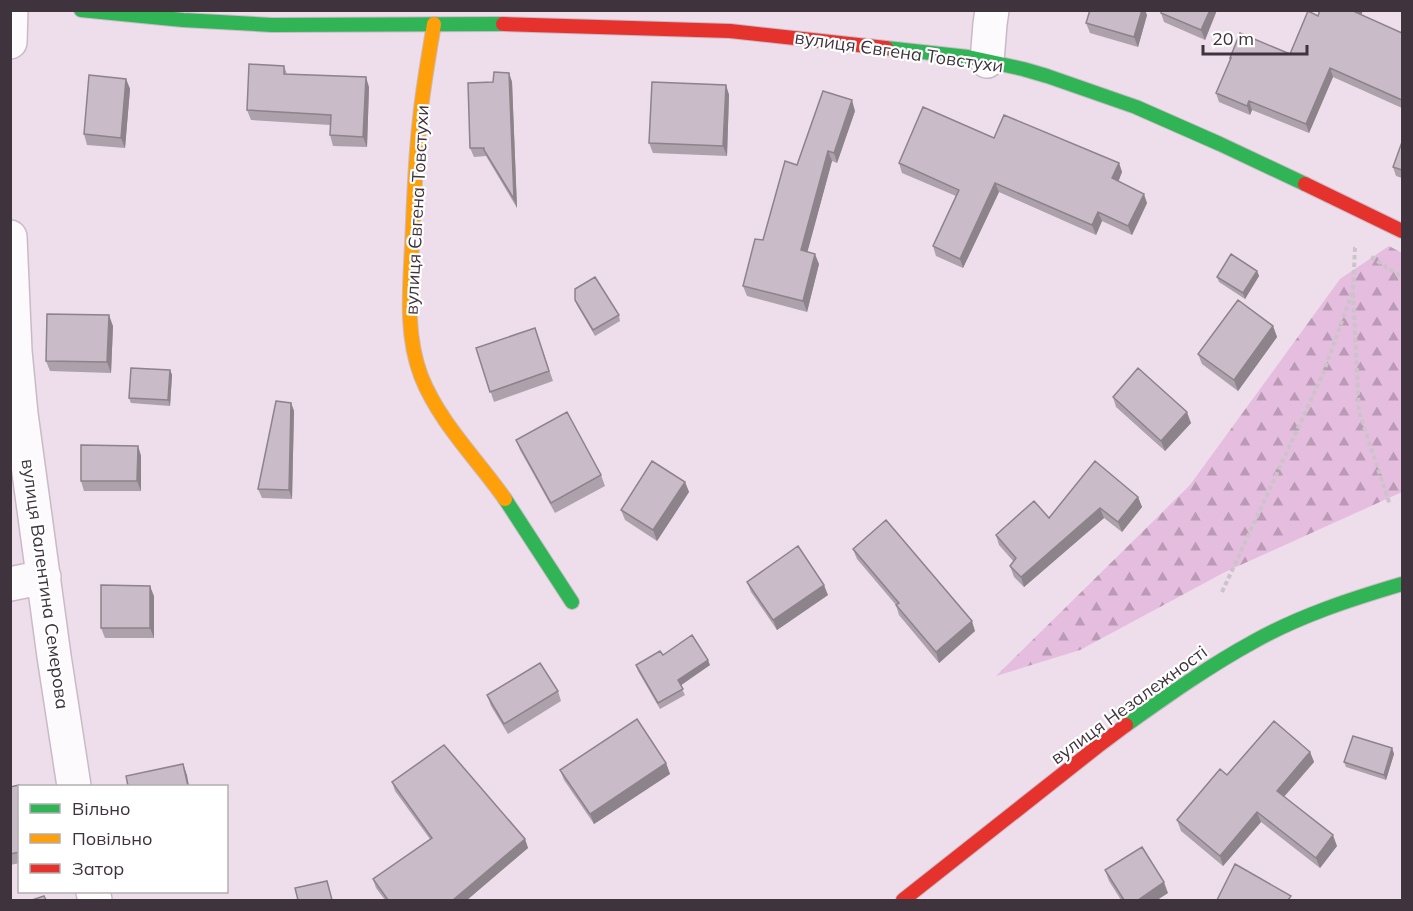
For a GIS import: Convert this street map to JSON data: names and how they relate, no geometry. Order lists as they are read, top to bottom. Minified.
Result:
{"streets":{"street":["вулиця Євгена Товстухи","вулиця Валентина Семерова","вулиця Незалежності"]},"legend":["Вільно","Повільно","Затор"],"scale_bar":"20 m"}
